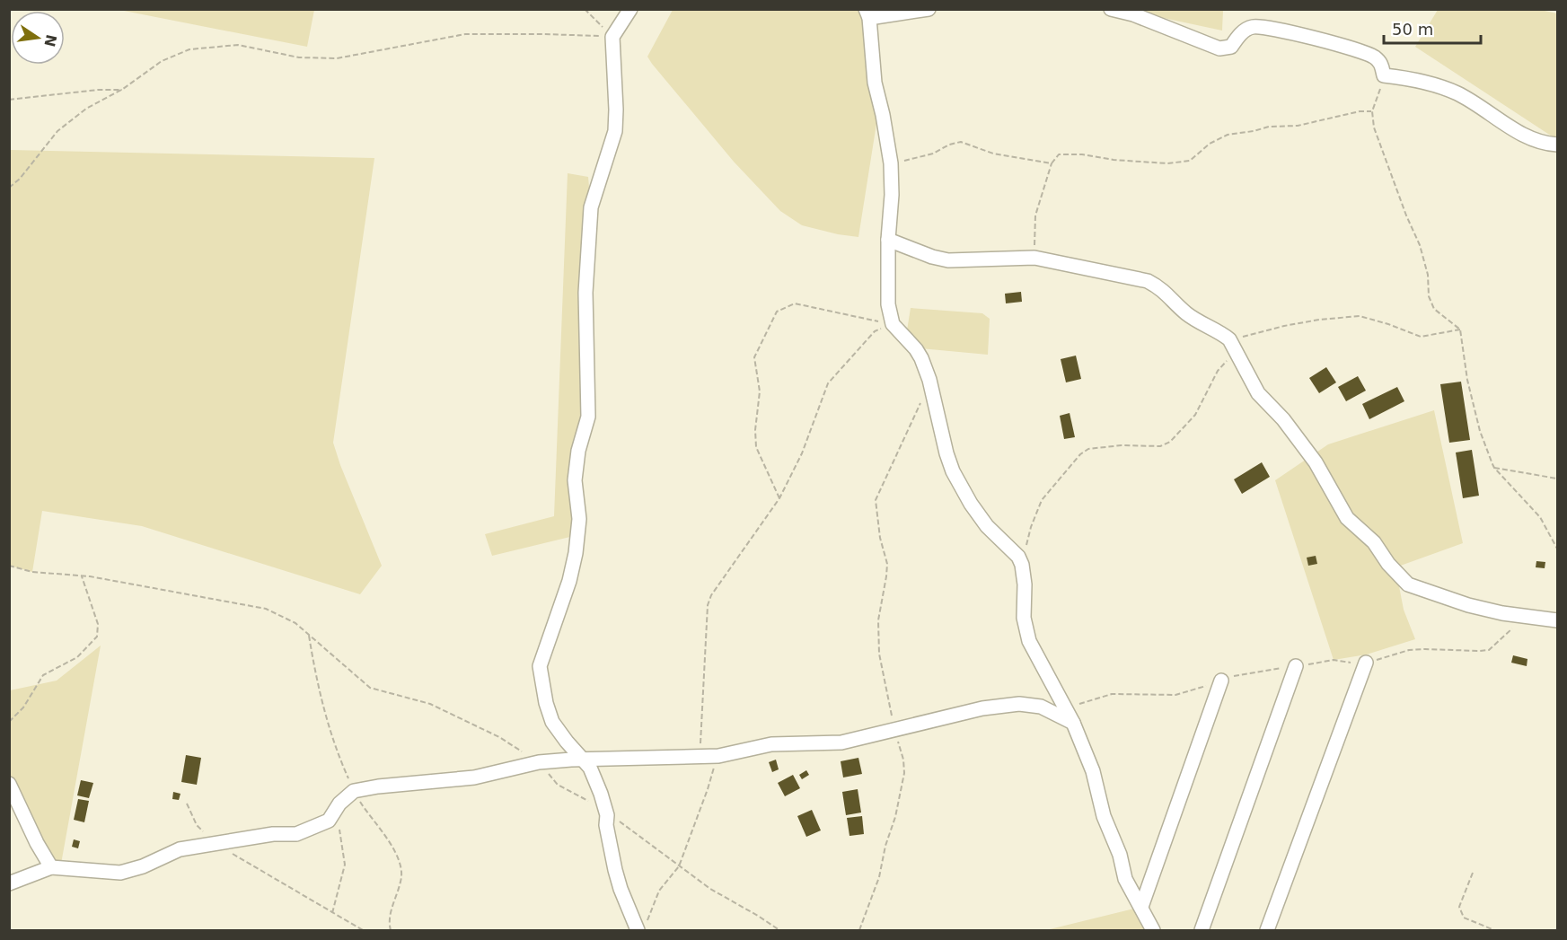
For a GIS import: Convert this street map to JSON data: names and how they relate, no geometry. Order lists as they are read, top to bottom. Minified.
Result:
{"scale_bar":"50 m","north":"right"}
